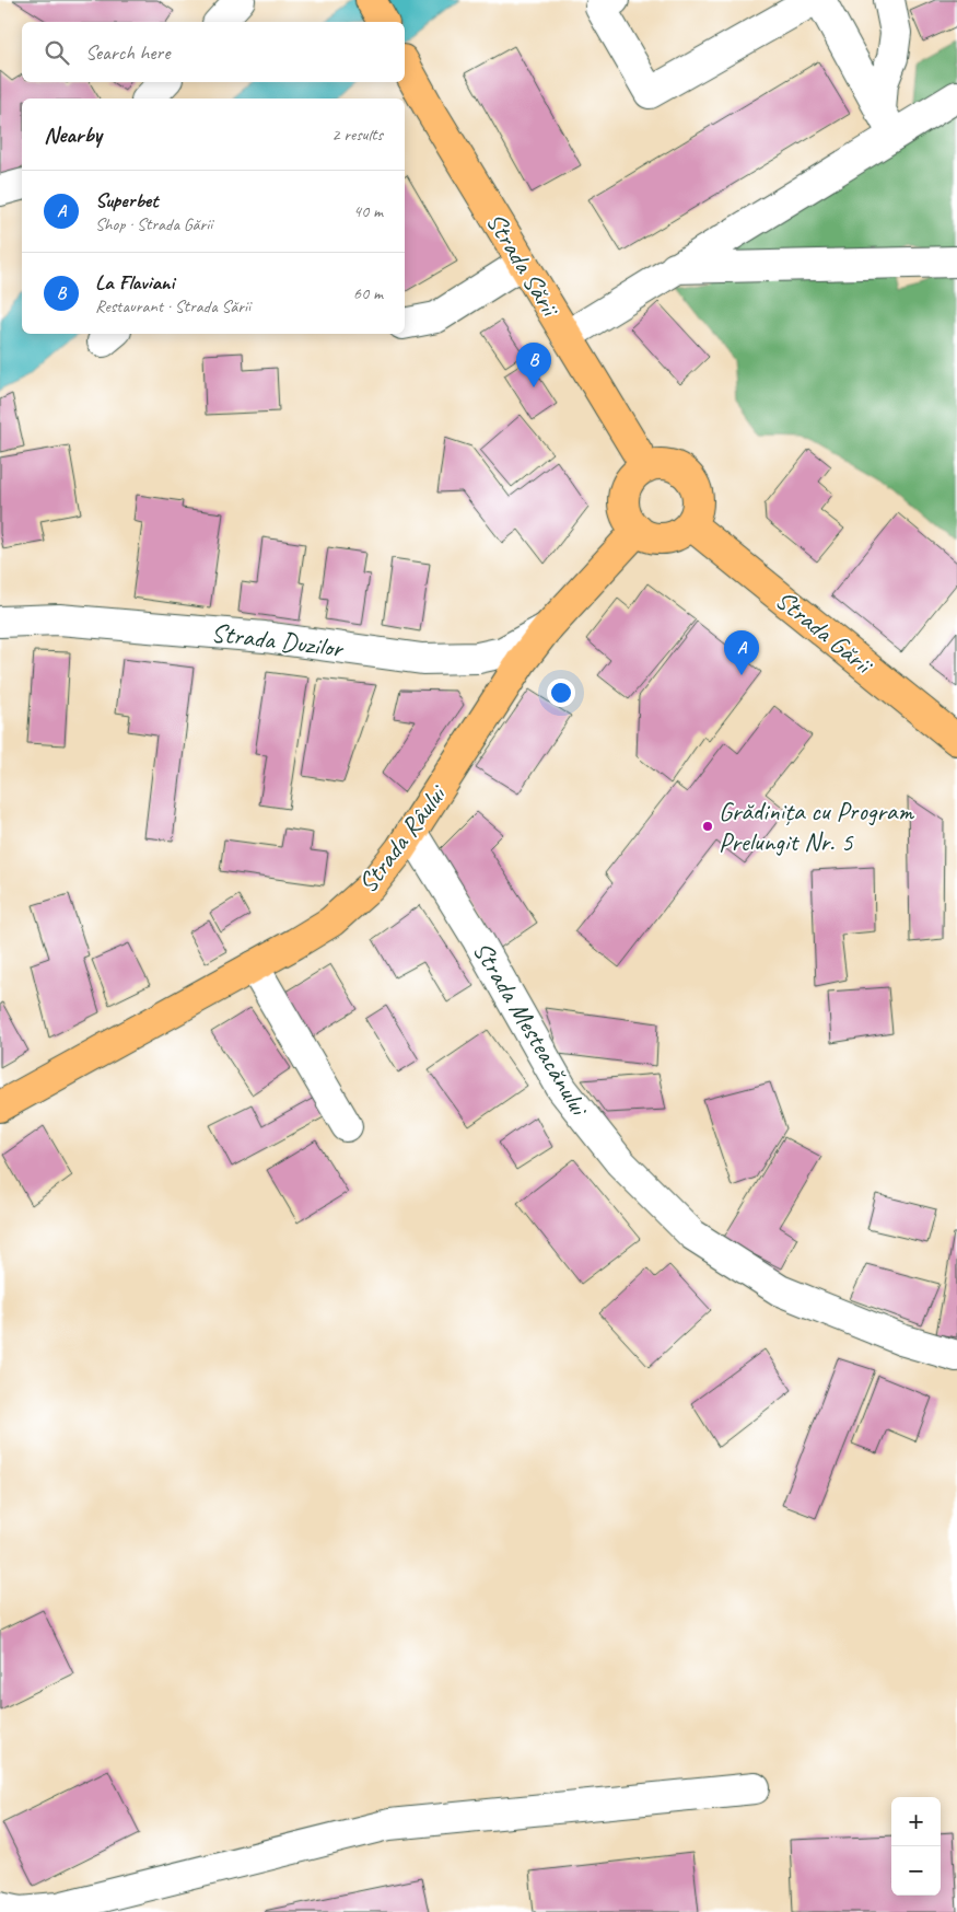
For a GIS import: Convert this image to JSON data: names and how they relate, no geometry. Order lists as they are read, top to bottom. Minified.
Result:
{"streets":{"main road":["Strada Sării","Strada Gării","Strada Râului"],"street":["Strada Duzilor","Strada Mesteacănului"]},"crossings":[["Strada Sării","Strada Gării"],["Strada Sării","Strada Râului"],["Strada Gării","Strada Râului"],["Strada Duzilor","Strada Râului"],["Strada Râului","Strada Mesteacănului"]],"places":["Grădinița cu Program Prelungit Nr. 5"],"page":{"search":"Search here","heading":["Nearby","2 results"],"list":[{"mark":"A","name":"Superbet","note":"Shop · Strada Gării","value":"40 m"},{"mark":"B","name":"La Flaviani","note":"Restaurant · Strada Sării","value":"60 m"}],"pins":["B","A"],"map_buttons":["+","−"]}}
